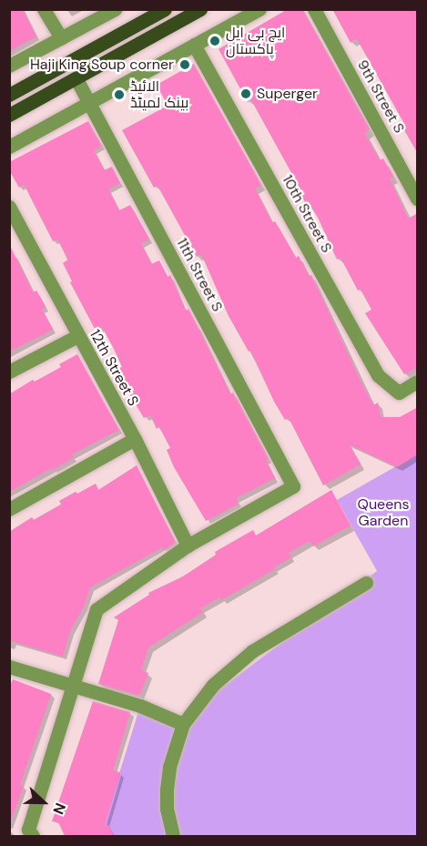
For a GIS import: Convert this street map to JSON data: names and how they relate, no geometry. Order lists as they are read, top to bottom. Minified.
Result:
{"streets":{"street":["9th Street S","10th Street S","11th Street S","12th Street S"]},"crossings":[["11th Street S","12th Street S"]],"parks":["Queens Garden"],"places":["ایچ بی ایل پاکستان","Haji King Soup corner","Superger","الائیڈ بینک لمیٹڈ"],"north":"right"}
